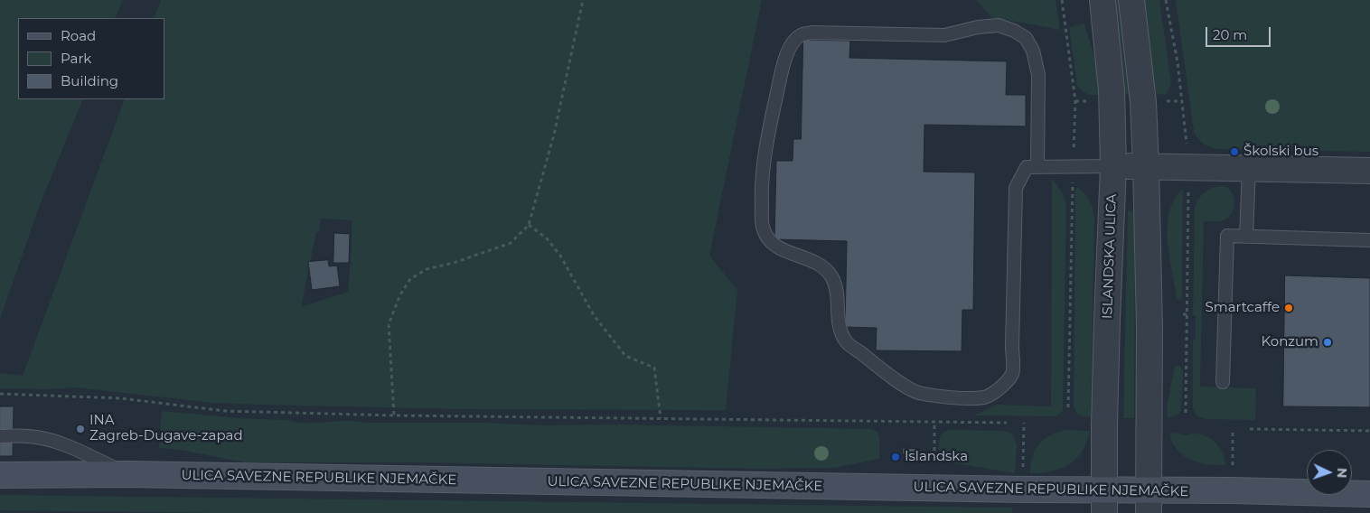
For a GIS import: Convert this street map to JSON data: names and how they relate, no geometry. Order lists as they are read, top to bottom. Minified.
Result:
{"streets":{"main road":["ULICA SAVEZNE REPUBLIKE NJEMAČKE"],"street":["ISLANDSKA ULICA"]},"crossings":[["ISLANDSKA ULICA","ULICA SAVEZNE REPUBLIKE NJEMAČKE"]],"places":["Školski bus","Smartcaffe","Konzum","INA Zagreb-Dugave-zapad","Islandska"],"legend":["Road","Park","Building"],"scale_bar":"20 m","north":"right"}
